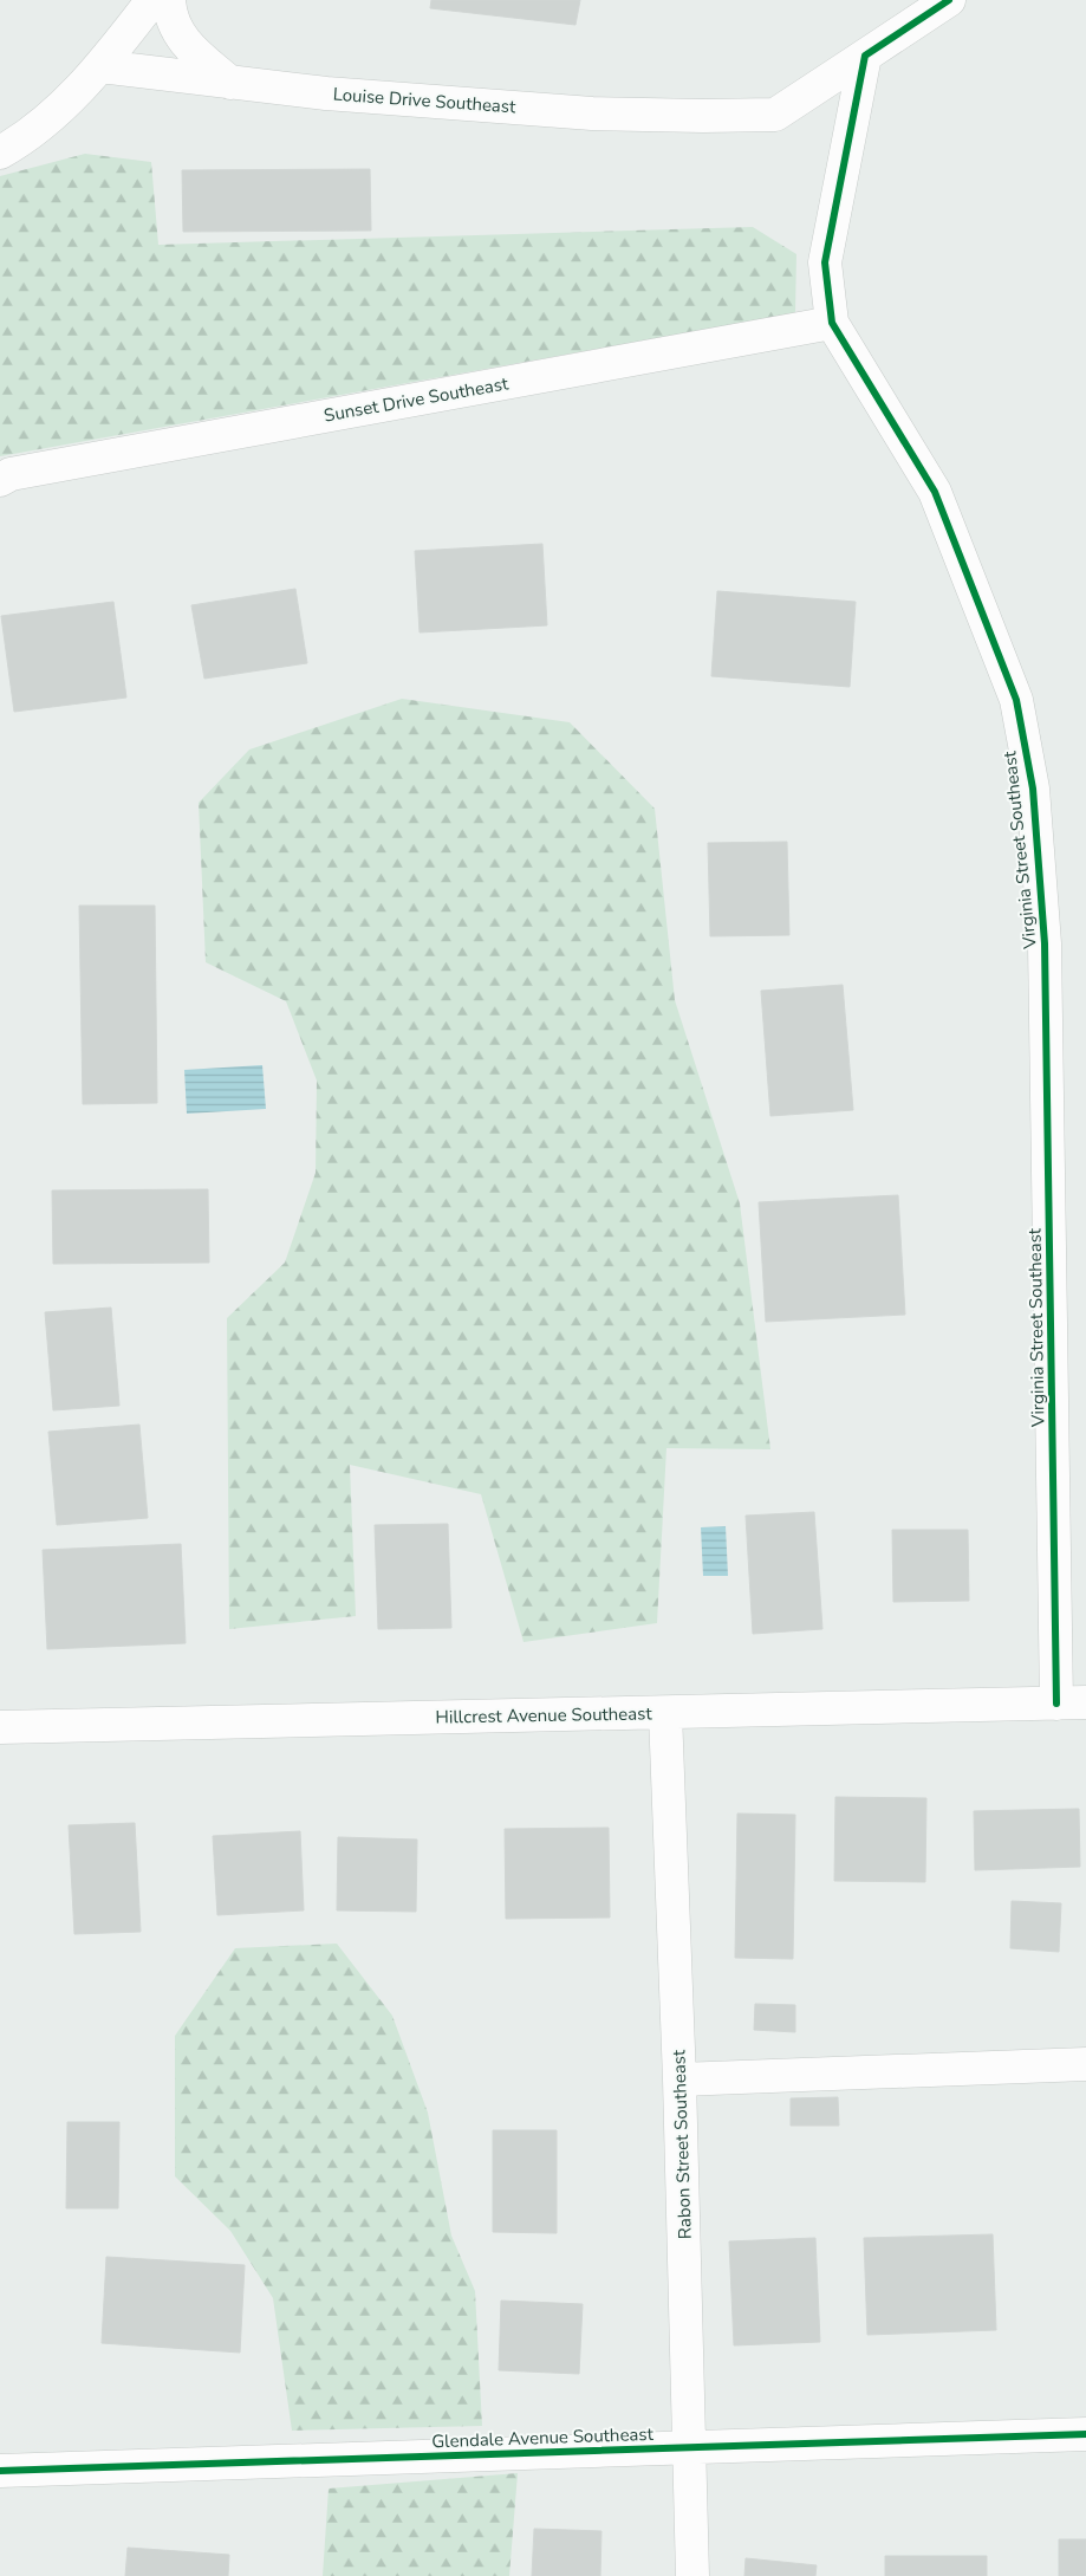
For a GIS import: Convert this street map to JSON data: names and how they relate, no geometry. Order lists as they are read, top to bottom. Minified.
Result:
{"streets":{"street":["Louise Drive Southeast","Sunset Drive Southeast","Virginia Street Southeast","Hillcrest Avenue Southeast","Rabon Street Southeast","Glendale Avenue Southeast"]},"crossings":[["Louise Drive Southeast","Virginia Street Southeast"],["Sunset Drive Southeast","Virginia Street Southeast"],["Virginia Street Southeast","Hillcrest Avenue Southeast"],["Hillcrest Avenue Southeast","Rabon Street Southeast"],["Rabon Street Southeast","Glendale Avenue Southeast"]]}
